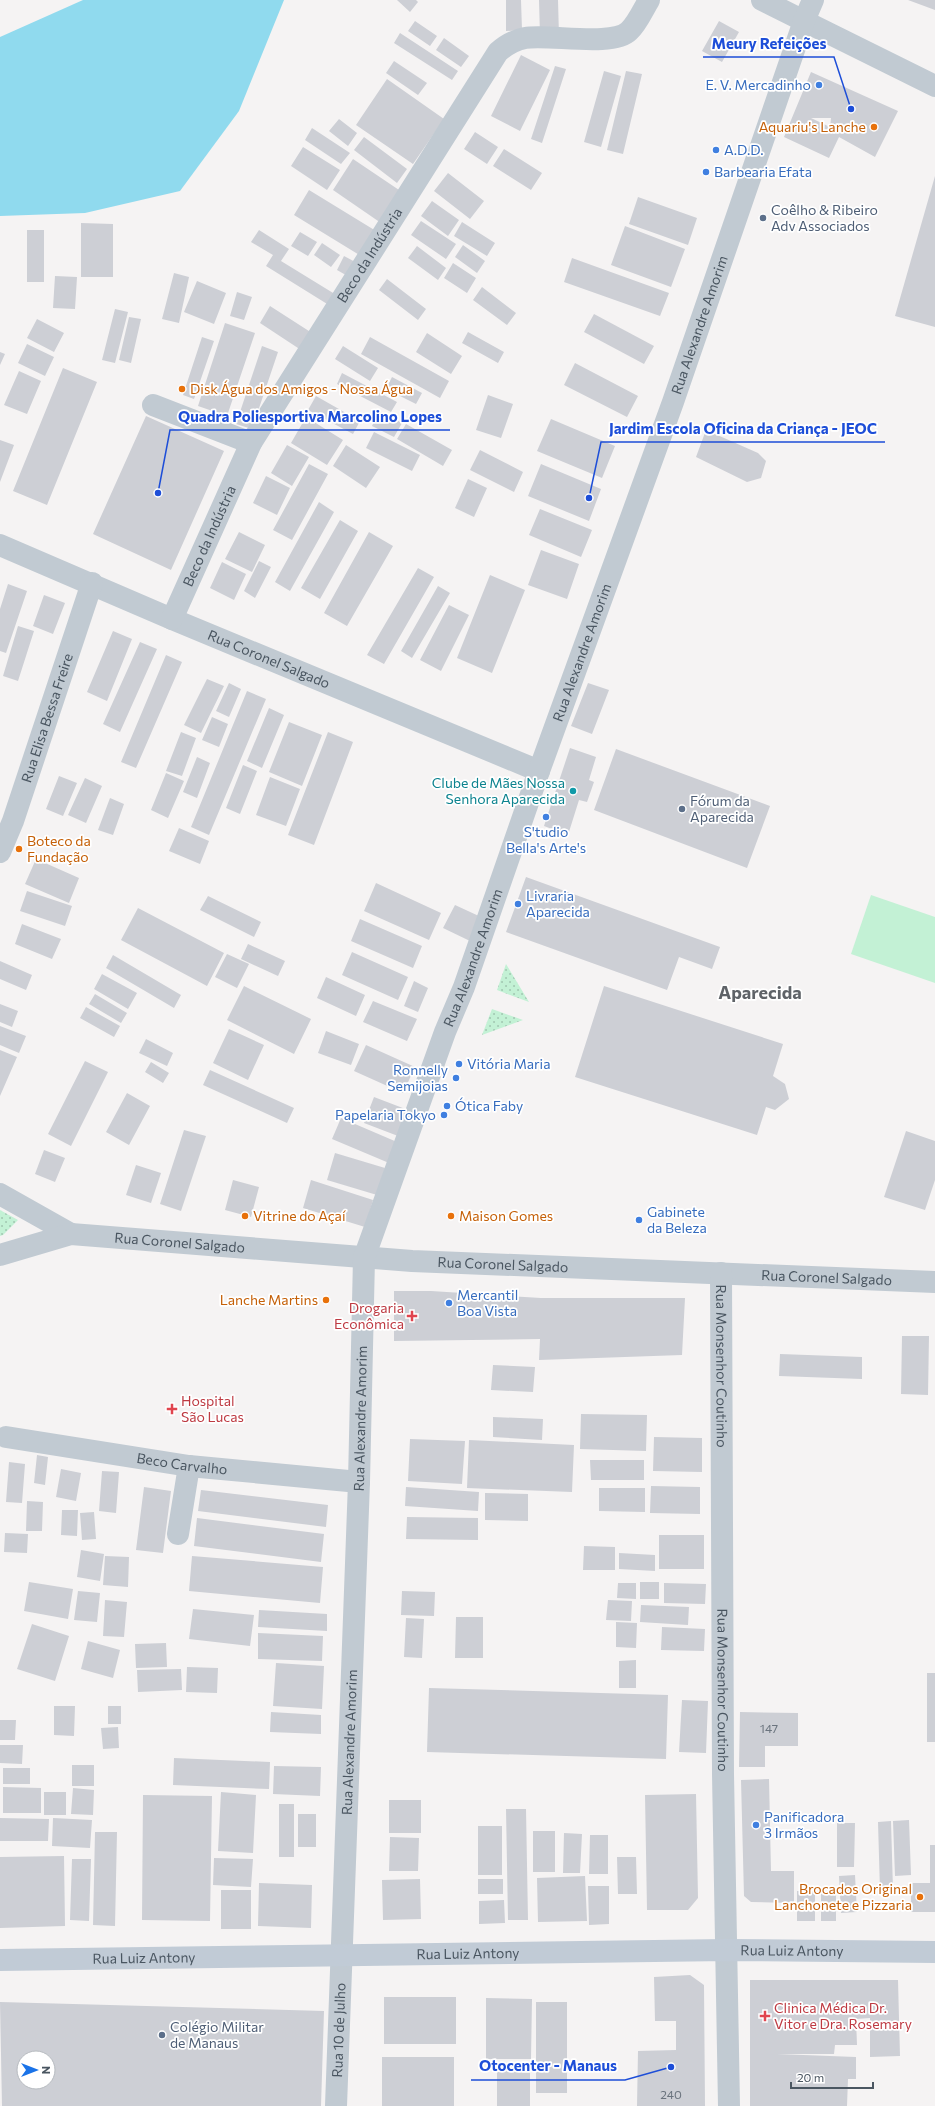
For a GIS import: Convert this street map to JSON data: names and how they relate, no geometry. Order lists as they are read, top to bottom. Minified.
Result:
{"streets":{"main road":["Rua Luiz Antony"],"street":["Beco da Indústria","Rua Alexandre Amorim","Rua Coronel Salgado","Rua Elisa Bessa Freire","Rua Monsenhor Coutinho","Beco Carvalho","Rua 10 de Julho"]},"crossings":[["Beco da Indústria","Rua Coronel Salgado"],["Rua Alexandre Amorim","Rua Coronel Salgado"],["Rua Alexandre Amorim","Beco Carvalho"],["Rua Alexandre Amorim","Rua Luiz Antony"],["Rua Alexandre Amorim","Rua 10 de Julho"],["Rua Coronel Salgado","Rua Elisa Bessa Freire"],["Rua Coronel Salgado","Rua Monsenhor Coutinho"],["Rua Monsenhor Coutinho","Rua Luiz Antony"],["Rua Luiz Antony","Rua 10 de Julho"]],"districts":["Aparecida"],"places":{"other":["E. V. Mercadinho","Meury Refeições","Aquariu's Lanche","A.D.D.","Barbearia Efata","Coêlho & Ribeiro Adv Associados","Disk Água dos Amigos - Nossa Água","Quadra Poliesportiva Marcolino Lopes","Jardim Escola Oficina da Criança - JEOC","Clube de Mães Nossa Senhora Aparecida","Fórum da Aparecida","S'tudio Bella's Arte's","Boteco da Fundação","Livraria Aparecida","Vitória Maria","Ronnelly Semijoias","Ótica Faby","Papelaria Tokyo","Vitrine do Açaí","Maison Gomes","Gabinete da Beleza","Lanche Martins","Mercantil Boa Vista","Panificadora 3 Irmãos","Brocados Original Lanchonete e Pizzaria","Colégio Militar de Manaus","Otocenter - Manaus"],"health":["Drogaria Econômica","Hospital São Lucas","Clinica Médica Dr. Vitor e Dra. Rosemary"]},"house_numbers":["147","240"],"scale_bar":"20 m","north":"right"}
